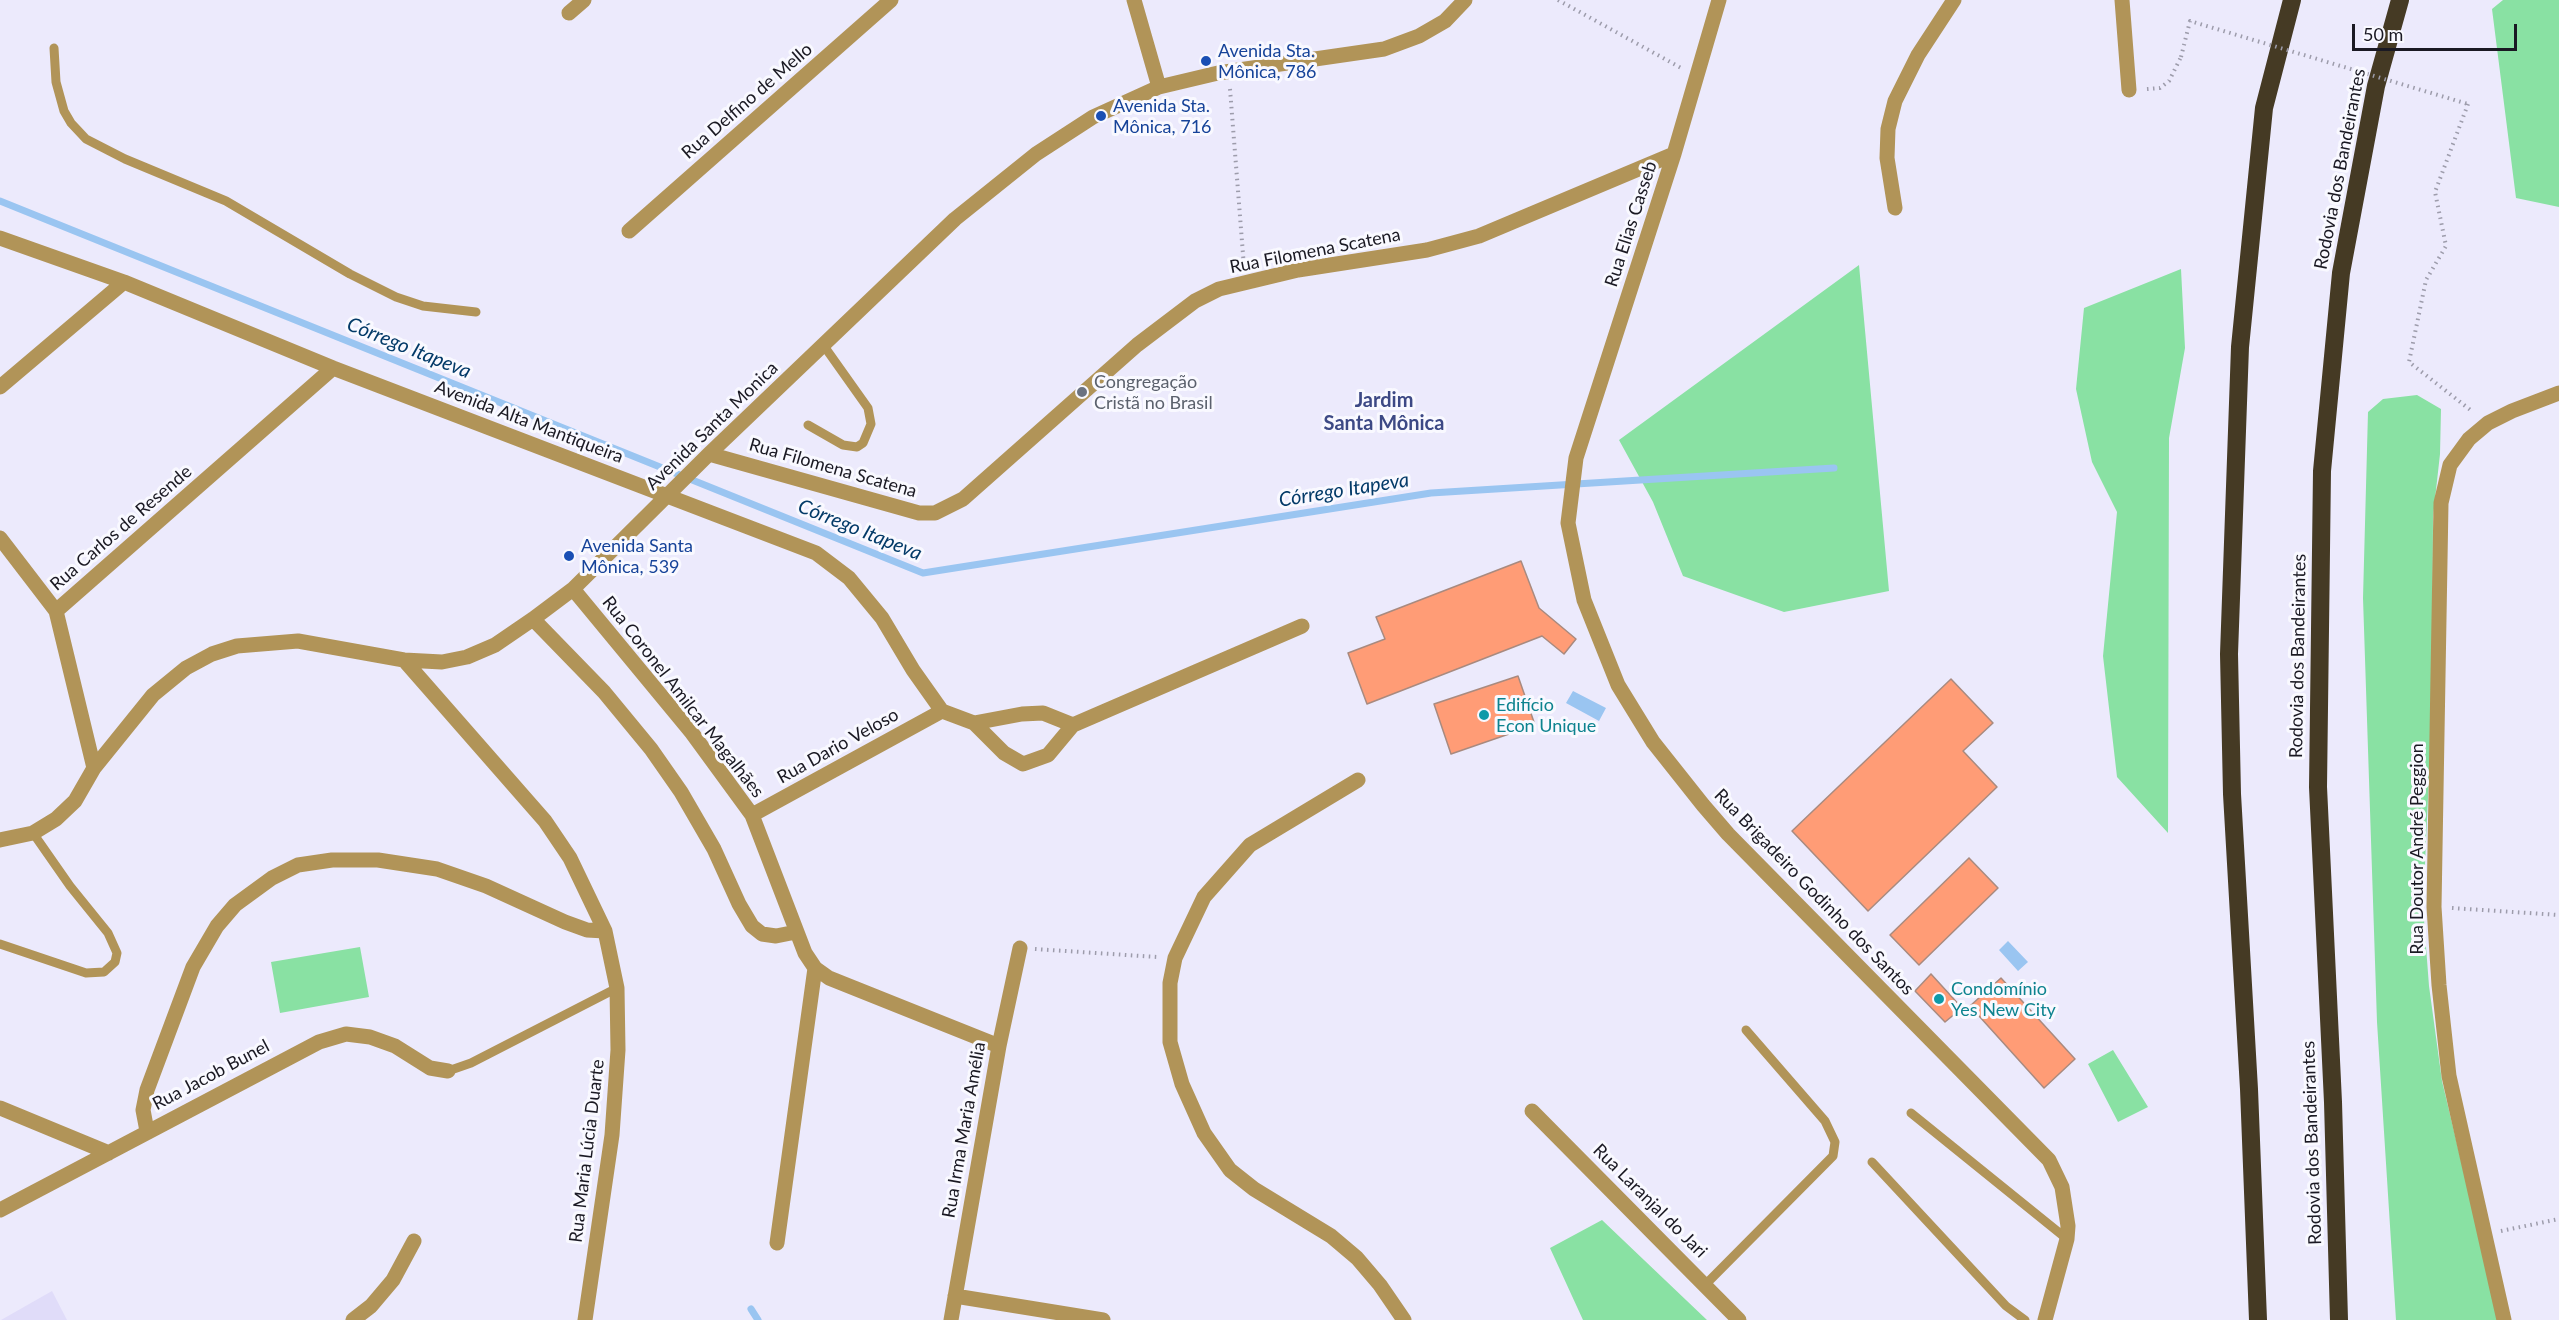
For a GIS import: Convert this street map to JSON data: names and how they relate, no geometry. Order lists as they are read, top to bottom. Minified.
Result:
{"streets":{"highway":["Rodovia dos Bandeirantes"],"street":["Rua Delfino de Mello","Rua Elias Casseb","Rua Filomena Scatena","Avenida Alta Mantiqueira","Avenida Santa Monica","Rua Carlos de Resende","Rua Coronel Amilcar Magalhães","Rua Dario Veloso","Rua Doutor André Peggion","Rua Brigadeiro Godinho dos Santos","Rua Jacob Bunel","Rua Irma Maria Amélia","Rua Maria Lúcia Duarte","Rua Laranjal do Jari"]},"crossings":[["Rua Elias Casseb","Rua Filomena Scatena"],["Rua Elias Casseb","Rua Brigadeiro Godinho dos Santos"],["Rua Filomena Scatena","Avenida Santa Monica"],["Avenida Alta Mantiqueira","Avenida Santa Monica"],["Avenida Alta Mantiqueira","Rua Carlos de Resende"],["Avenida Alta Mantiqueira","Rua Dario Veloso"],["Avenida Santa Monica","Rua Carlos de Resende"],["Avenida Santa Monica","Rua Coronel Amilcar Magalhães"],["Avenida Santa Monica","Rua Maria Lúcia Duarte"],["Rua Coronel Amilcar Magalhães","Rua Dario Veloso"]],"districts":["Jardim Santa Mônica"],"water":["Córrego Itapeva"],"places":["Avenida Sta. Mônica, 786","Avenida Sta. Mônica, 716","Congregação Cristã no Brasil","Avenida Santa Mônica, 539","Edifício Econ Unique","Condomínio Yes New City"],"scale_bar":"50 m"}
